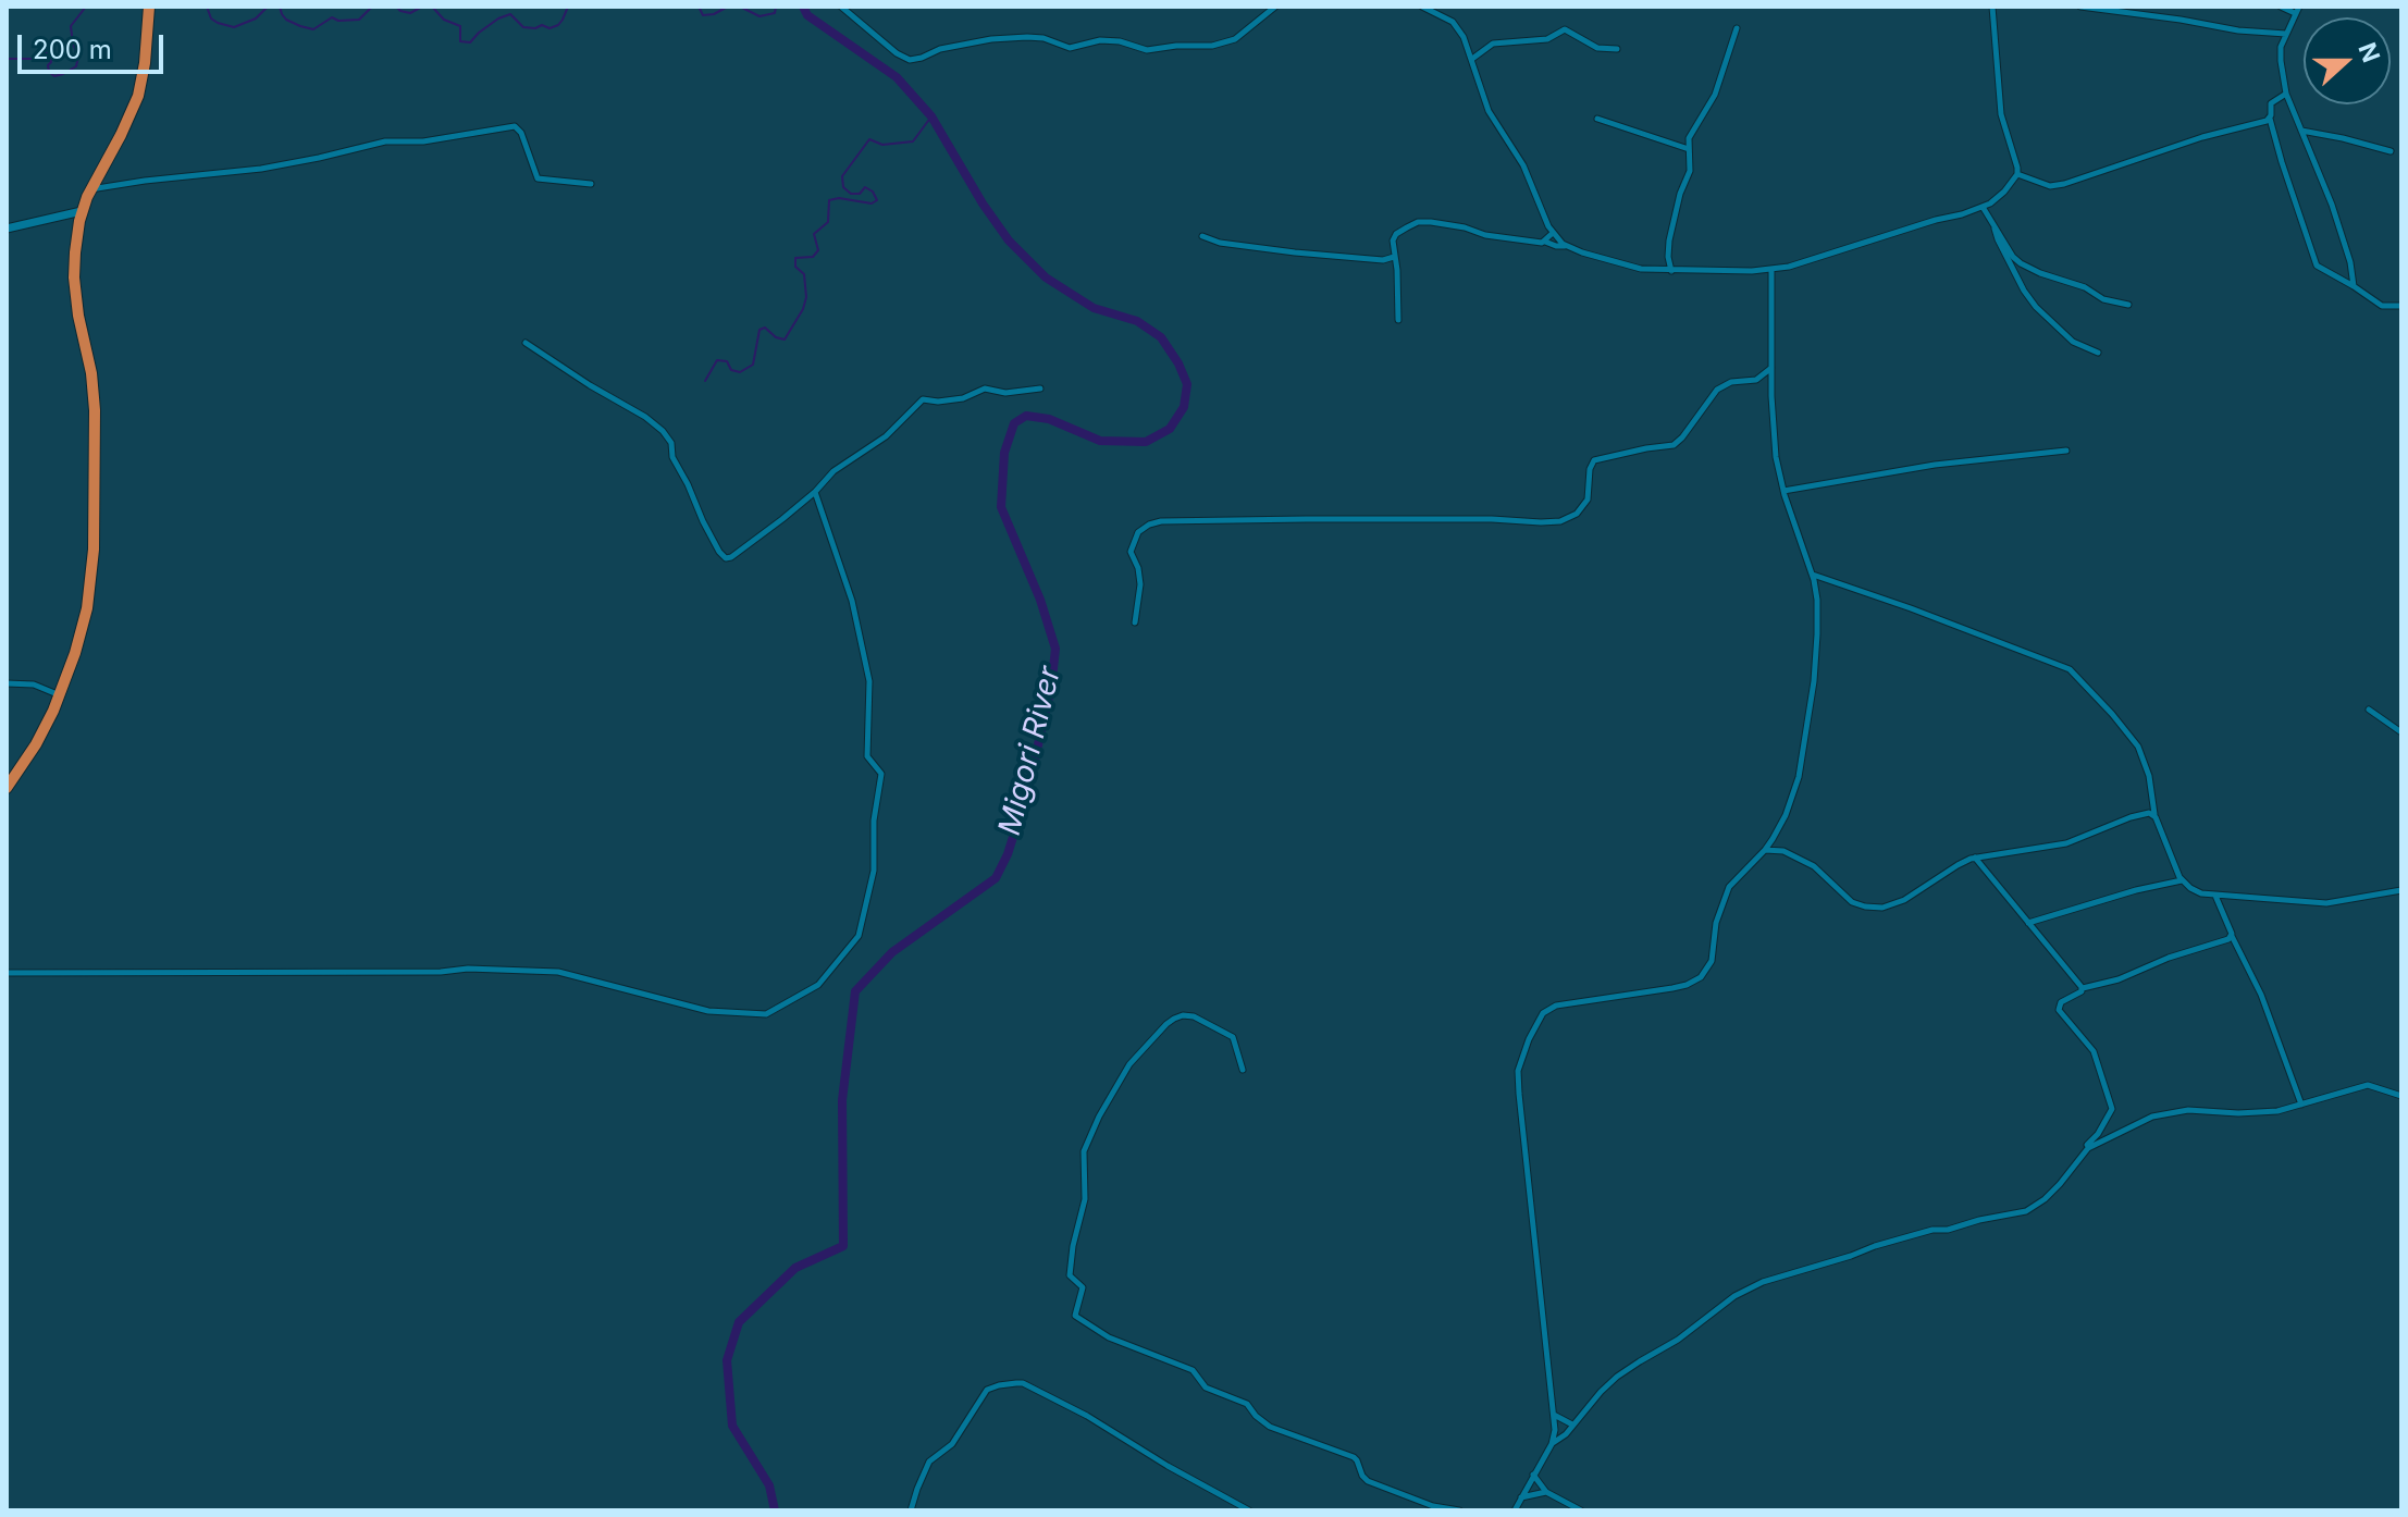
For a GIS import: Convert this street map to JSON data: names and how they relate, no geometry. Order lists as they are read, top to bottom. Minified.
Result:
{"water":["Migori River"],"scale_bar":"200 m","north":"right"}
